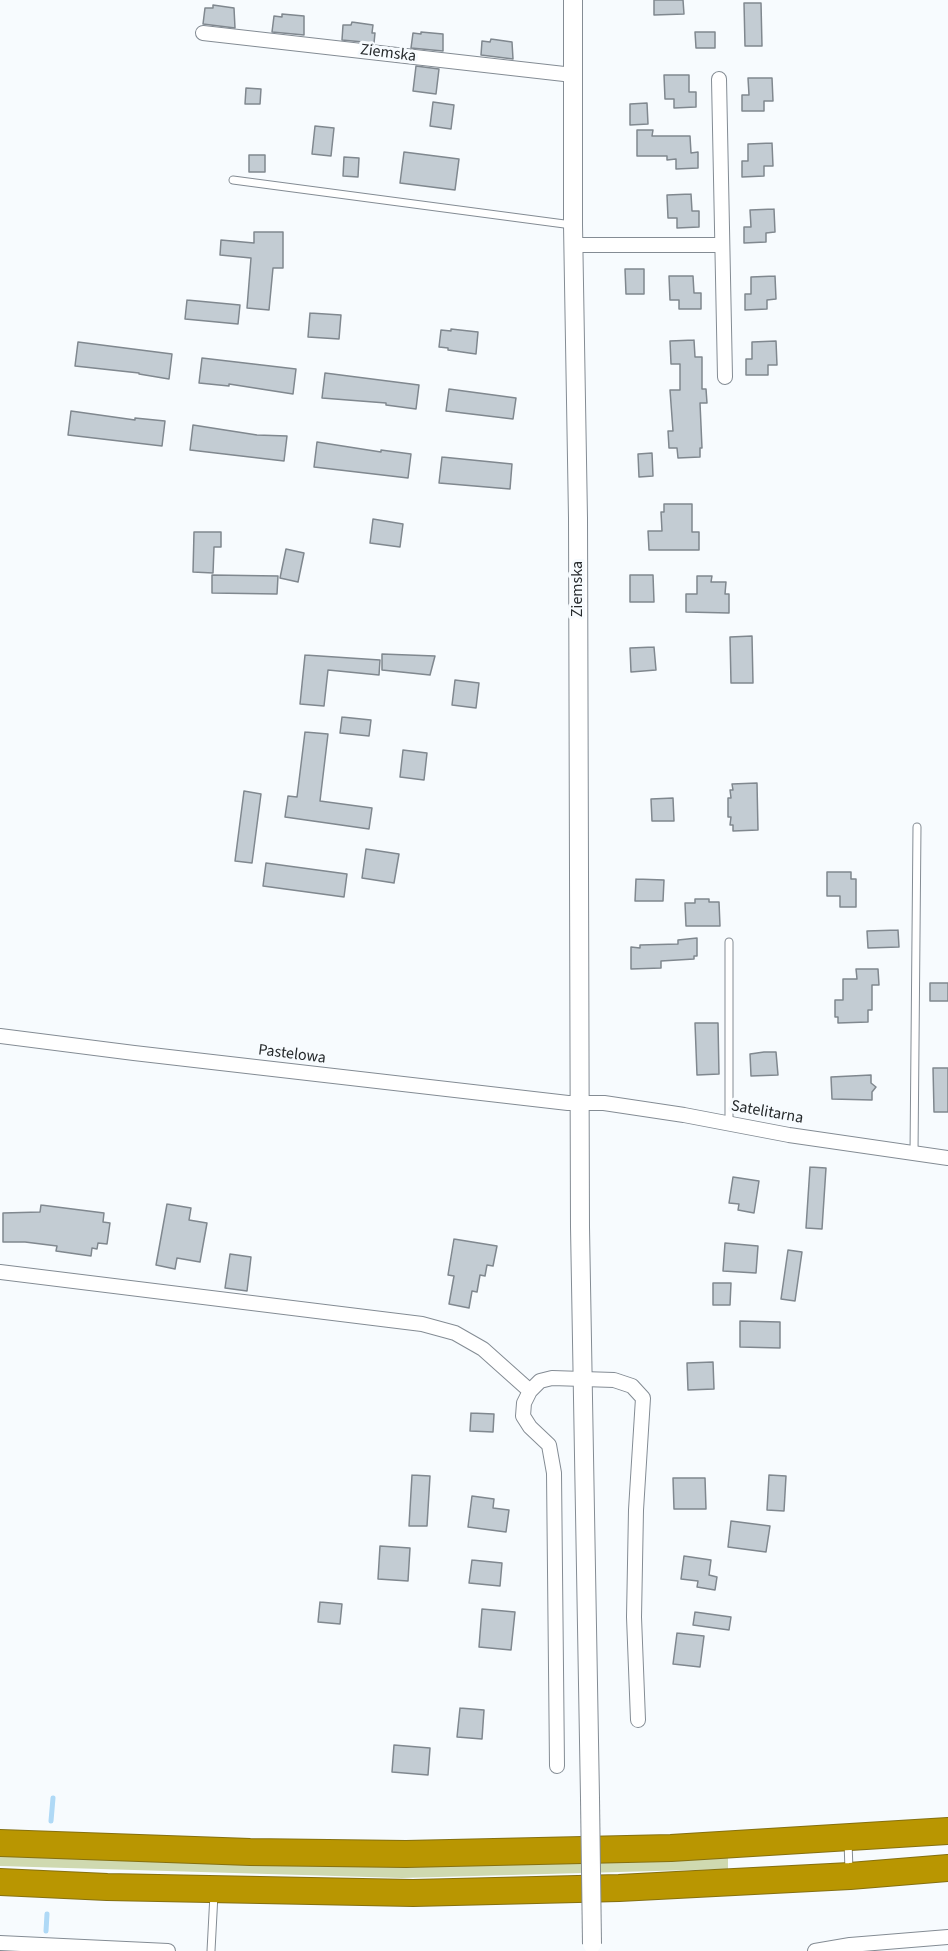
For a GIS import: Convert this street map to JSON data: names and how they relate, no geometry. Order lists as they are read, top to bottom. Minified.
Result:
{"streets":{"street":["Ziemska","Pastelowa","Satelitarna"]},"crossings":[["Ziemska","Pastelowa"],["Ziemska","Satelitarna"],["Pastelowa","Satelitarna"]]}
